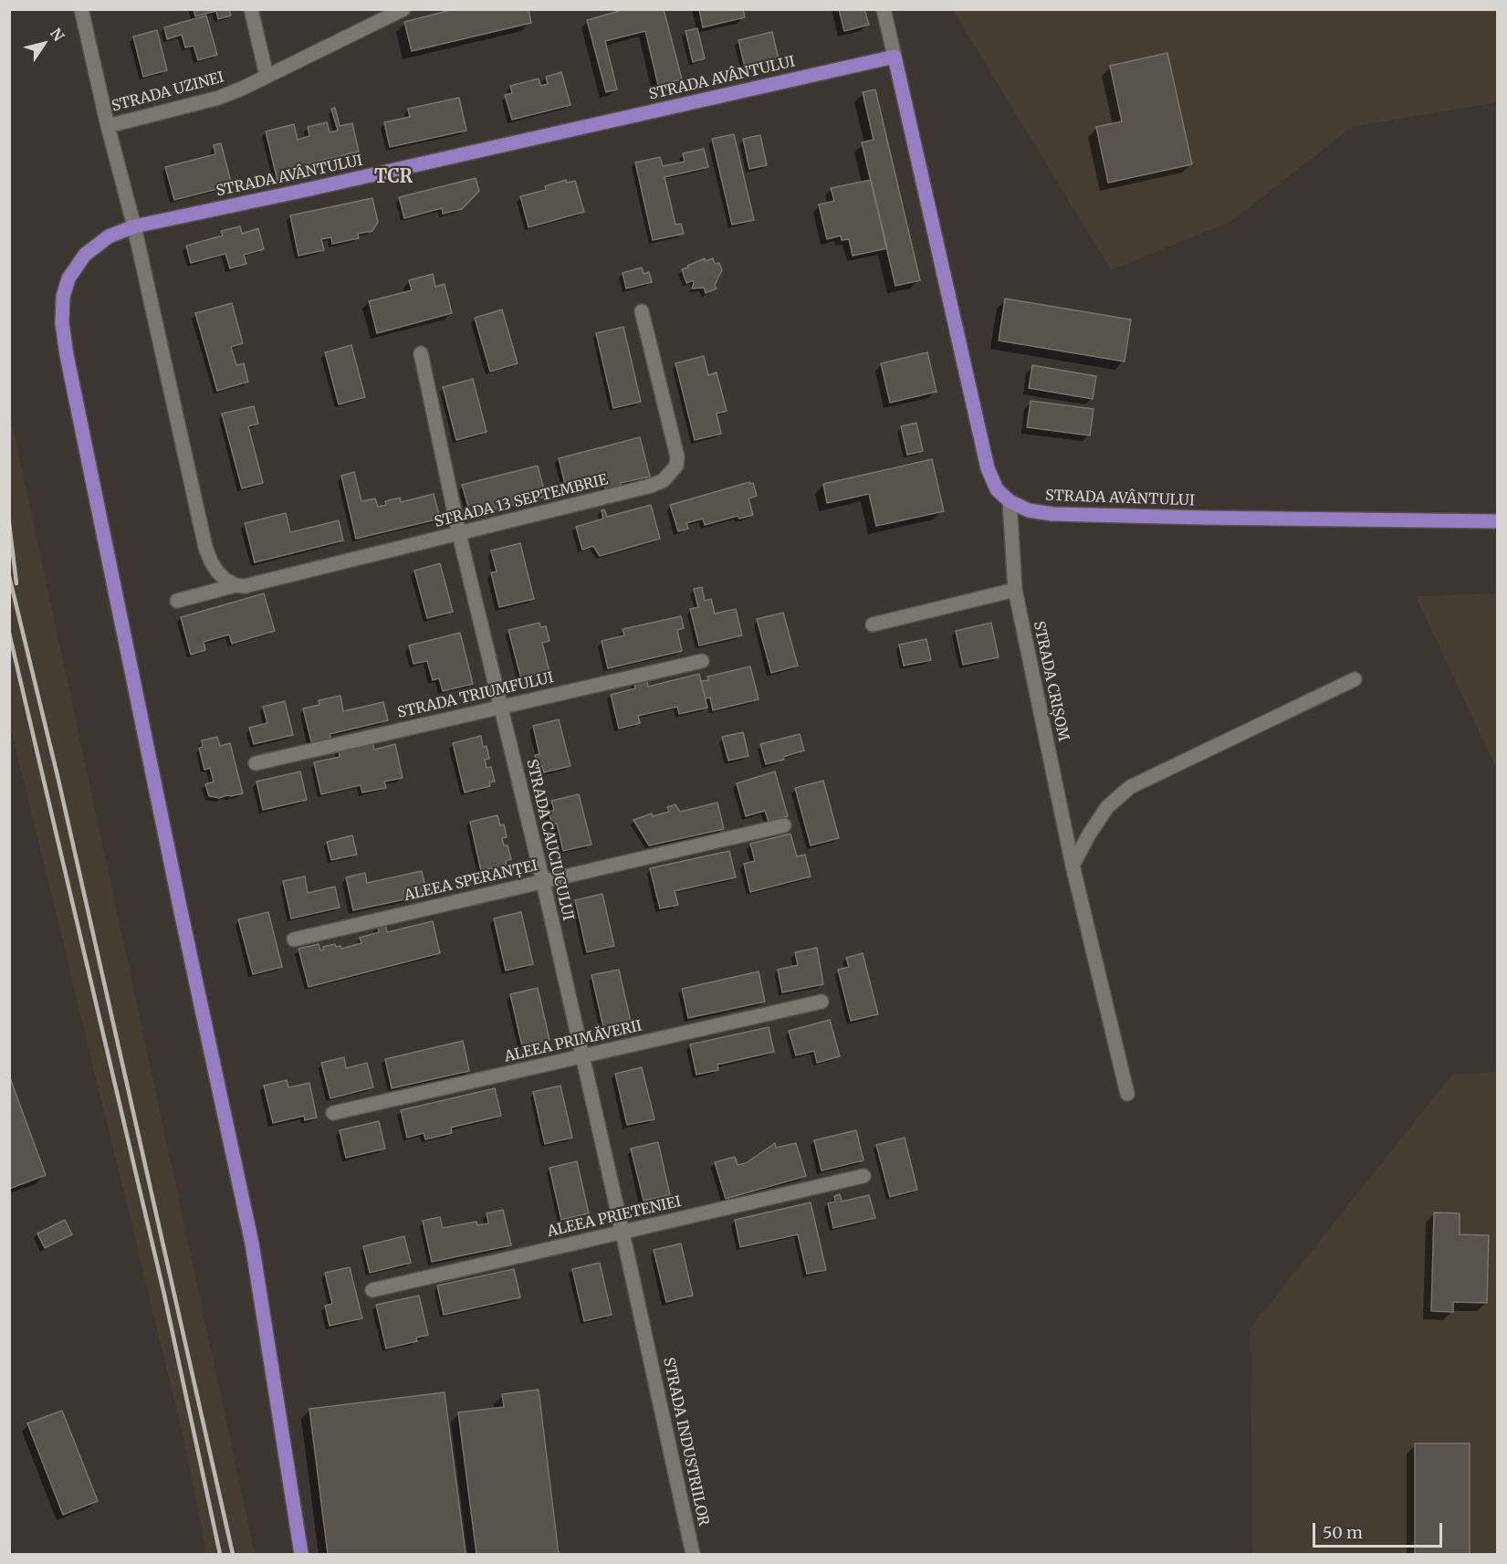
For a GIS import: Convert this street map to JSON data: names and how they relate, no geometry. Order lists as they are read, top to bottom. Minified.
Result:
{"streets":{"main road":["STRADA AVÂNTULUI"],"street":["STRADA UZINEI","STRADA 13 SEPTEMBRIE","STRADA CRIȘOM","STRADA TRIUMFULUI","STRADA CAUCIUCULUI","ALEEA SPERANȚEI","ALEEA PRIMĂVERII","ALEEA PRIETENIEI","STRADA INDUSTRIILOR"]},"crossings":[["STRADA AVÂNTULUI","STRADA UZINEI"],["STRADA AVÂNTULUI","STRADA CRIȘOM"],["STRADA 13 SEPTEMBRIE","STRADA CAUCIUCULUI"],["STRADA TRIUMFULUI","STRADA CAUCIUCULUI"],["STRADA CAUCIUCULUI","ALEEA SPERANȚEI"],["STRADA CAUCIUCULUI","ALEEA PRIMĂVERII"],["STRADA CAUCIUCULUI","ALEEA PRIETENIEI"],["STRADA CAUCIUCULUI","STRADA INDUSTRIILOR"]],"districts":["TCR"],"scale_bar":"50 m","north":"top right"}
